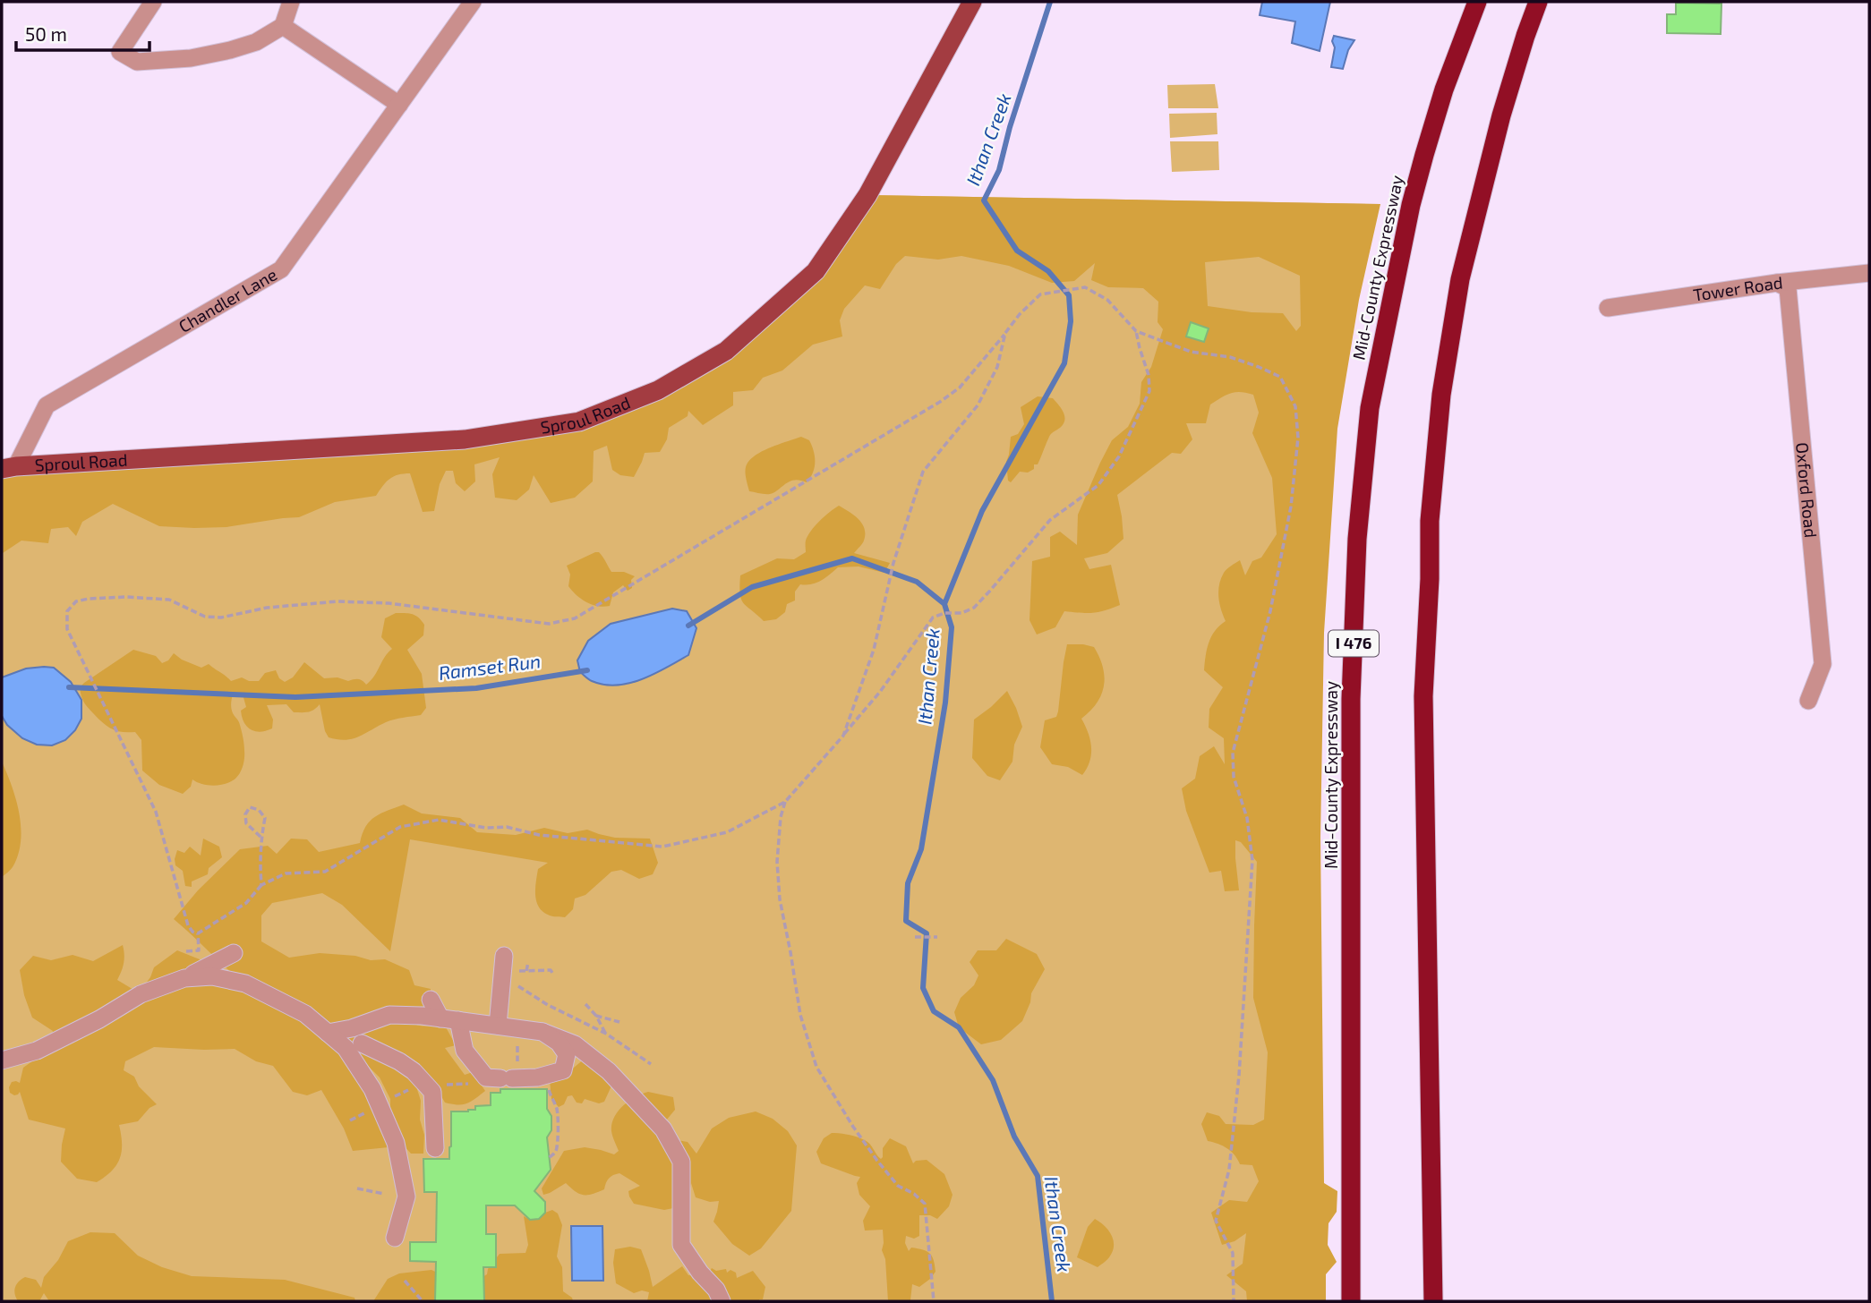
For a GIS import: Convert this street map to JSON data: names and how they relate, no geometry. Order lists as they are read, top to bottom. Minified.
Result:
{"streets":{"highway":["Mid-County Expressway","I 476"],"main road":["Sproul Road"],"street":["Tower Road","Chandler Lane","Oxford Road"]},"crossings":[["Tower Road","Oxford Road"],["Chandler Lane","Sproul Road"]],"water":["Ithan Creek","Ramset Run"],"scale_bar":"50 m"}
